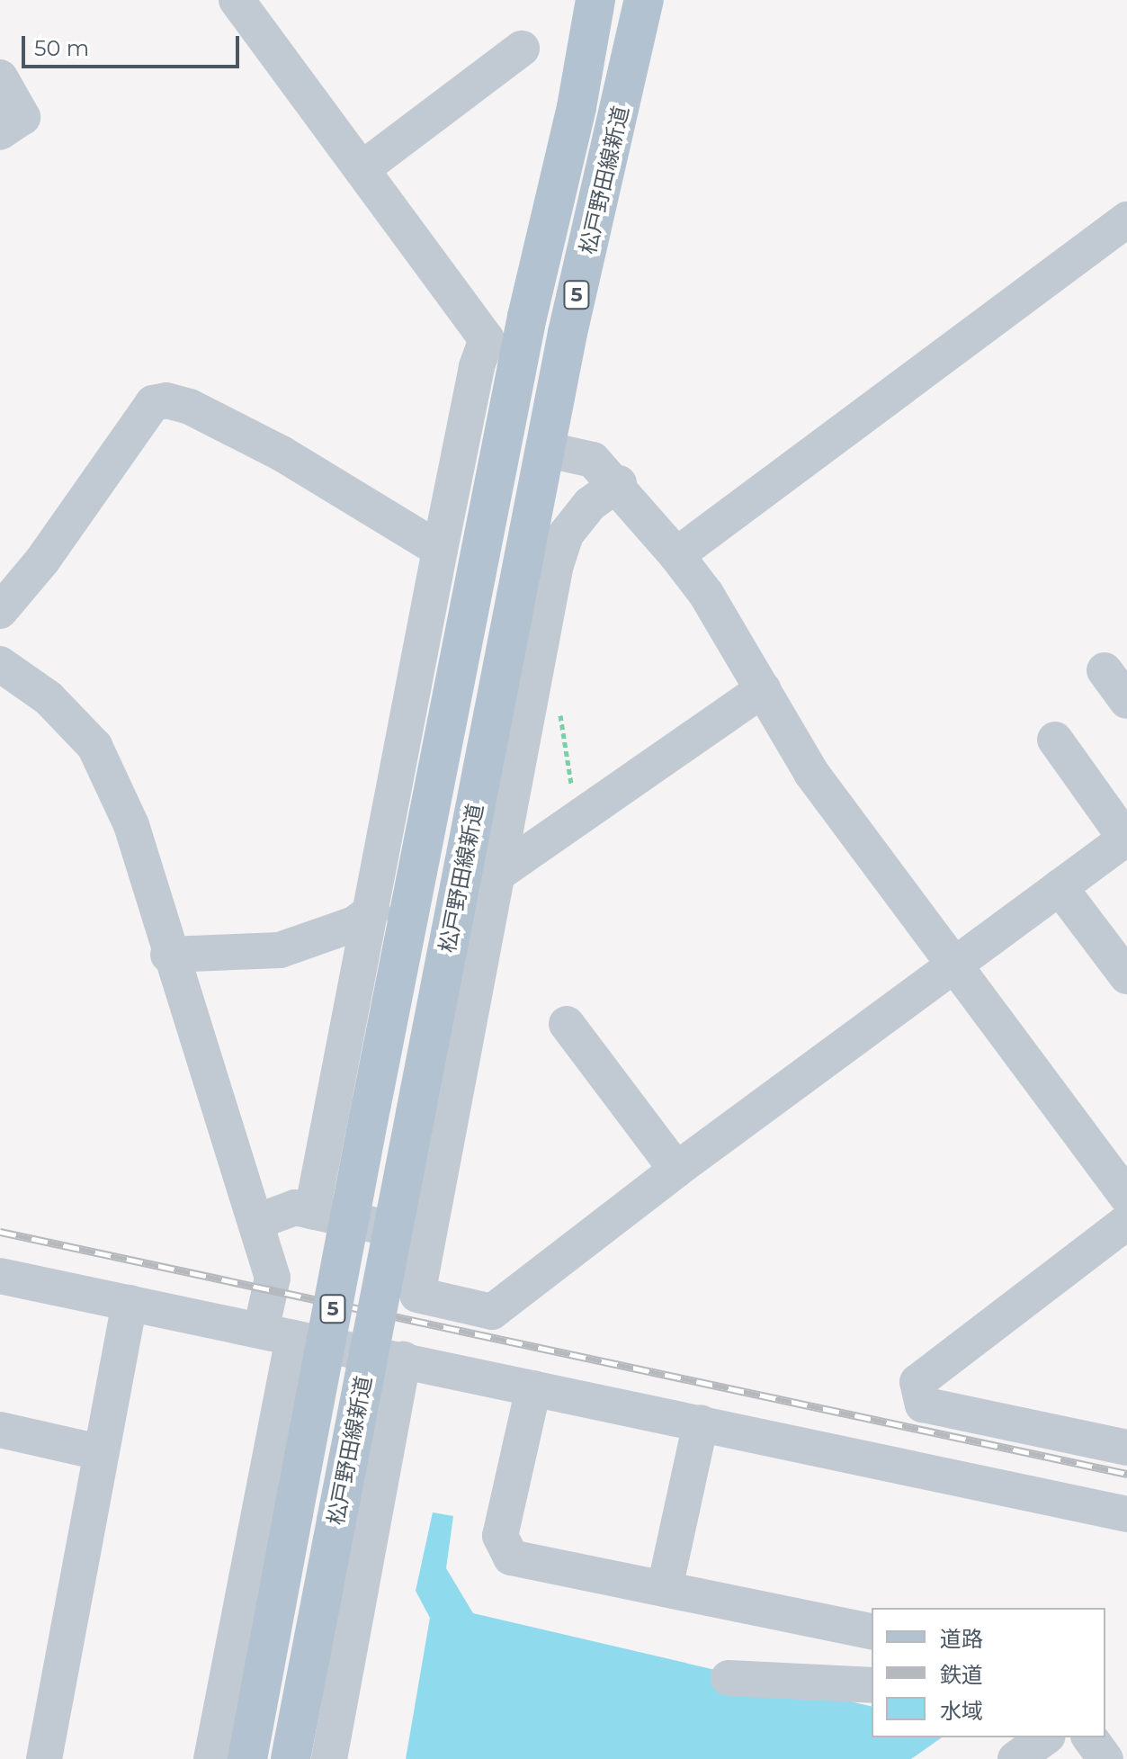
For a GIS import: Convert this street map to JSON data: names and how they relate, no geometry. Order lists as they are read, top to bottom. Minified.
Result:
{"streets":{"main road":["松戸野田線新道","5"]},"legend":["道路","鉄道","水域"],"scale_bar":"50 m"}
